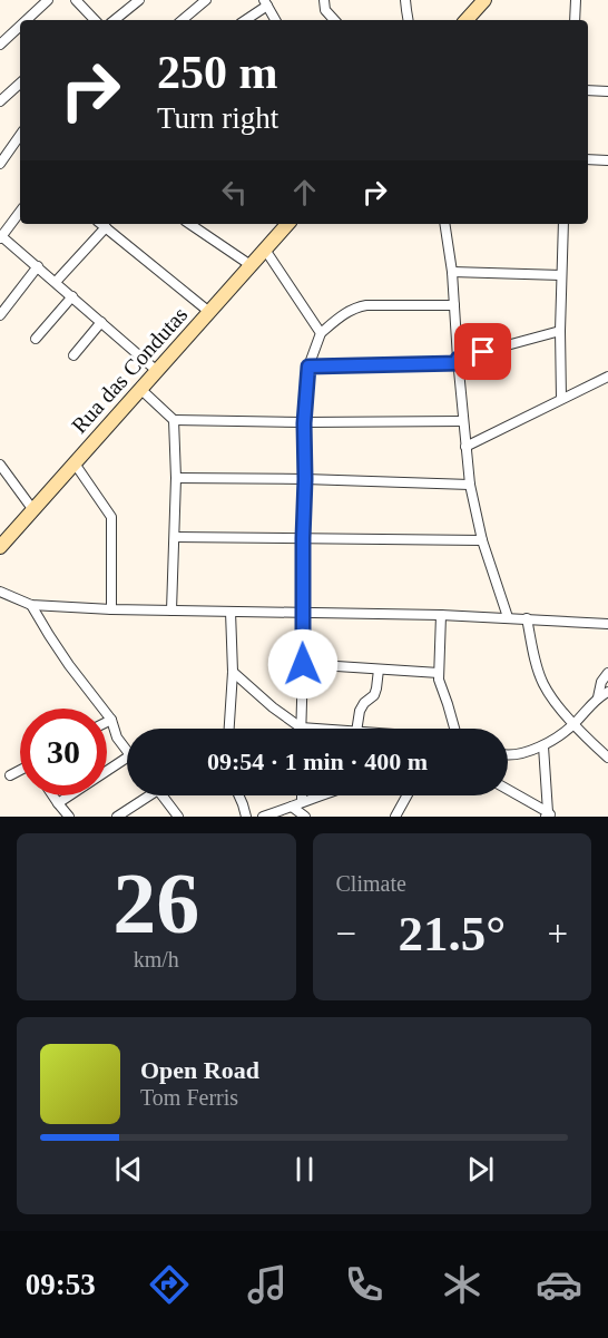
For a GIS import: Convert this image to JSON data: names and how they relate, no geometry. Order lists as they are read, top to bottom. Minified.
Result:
{"streets":{"street":["Rua das Condutas"]},"page":{"turn":["250 m","Turn right"],"limit":"30","trip":"09:54 · 1 min · 400 m","tile":[["26","km/h"],"Climate"],"heat":["−","21.5°","+"],"song":["Open Road","Tom Ferris"],"tabs":"09:53"}}
